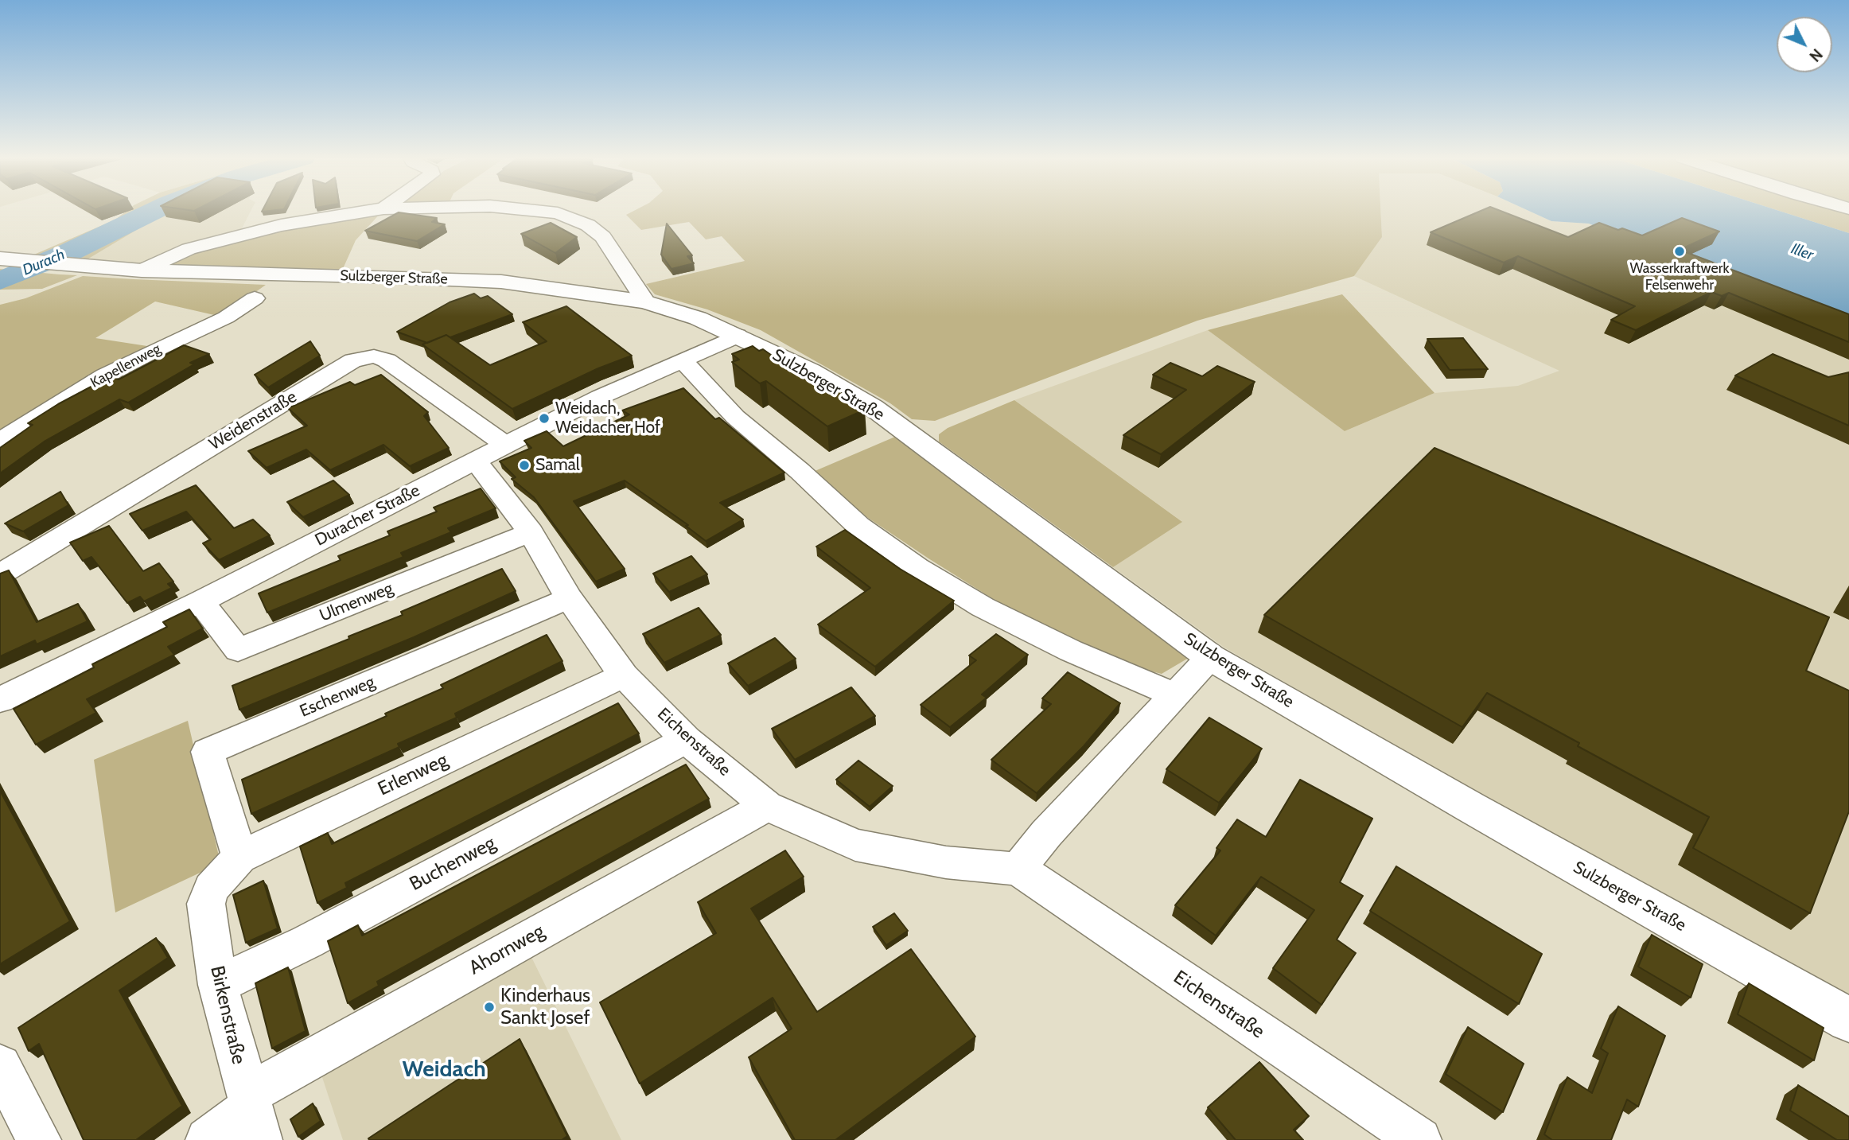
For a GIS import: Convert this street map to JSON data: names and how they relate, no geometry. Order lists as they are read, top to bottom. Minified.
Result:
{"streets":{"street":["Sulzberger Straße","Kapellenweg","Weidenstraße","Duracher Straße","Ulmenweg","Eschenweg","Eichenstraße","Erlenweg","Buchenweg","Ahornweg","Birkenstraße"]},"crossings":[["Sulzberger Straße","Duracher Straße"],["Weidenstraße","Duracher Straße"],["Duracher Straße","Ulmenweg"],["Duracher Straße","Eichenstraße"],["Ulmenweg","Eichenstraße"],["Eschenweg","Eichenstraße"],["Eschenweg","Erlenweg"],["Eichenstraße","Erlenweg"],["Eichenstraße","Buchenweg"],["Eichenstraße","Ahornweg"],["Erlenweg","Birkenstraße"],["Buchenweg","Birkenstraße"],["Ahornweg","Birkenstraße"]],"districts":["Weidach"],"water":["Iller","Durach"],"places":["Wasserkraftwerk Felsenwehr","Weidach, Weidacher Hof","Samal","Kinderhaus Sankt Josef"],"north":"bottom right"}
